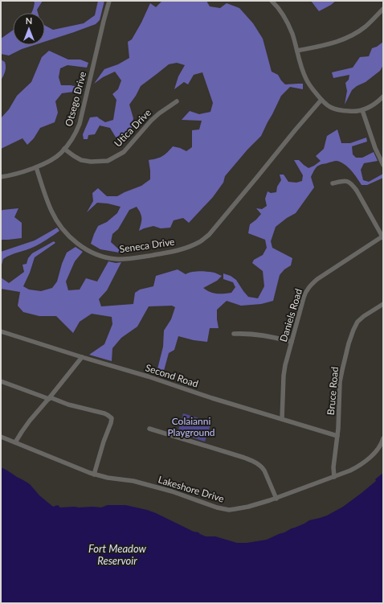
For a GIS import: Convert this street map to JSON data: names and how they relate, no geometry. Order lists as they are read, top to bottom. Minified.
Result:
{"streets":{"street":["Otsego Drive","Utica Drive","Seneca Drive","Daniels Road","Second Road","Bruce Road","Lakeshore Drive"]},"crossings":[["Otsego Drive","Utica Drive"],["Otsego Drive","Seneca Drive"],["Daniels Road","Second Road"],["Second Road","Bruce Road"],["Bruce Road","Lakeshore Drive"]],"water":["Fort Meadow Reservoir"],"parks":["Colaianni Playground"],"north":"top"}
